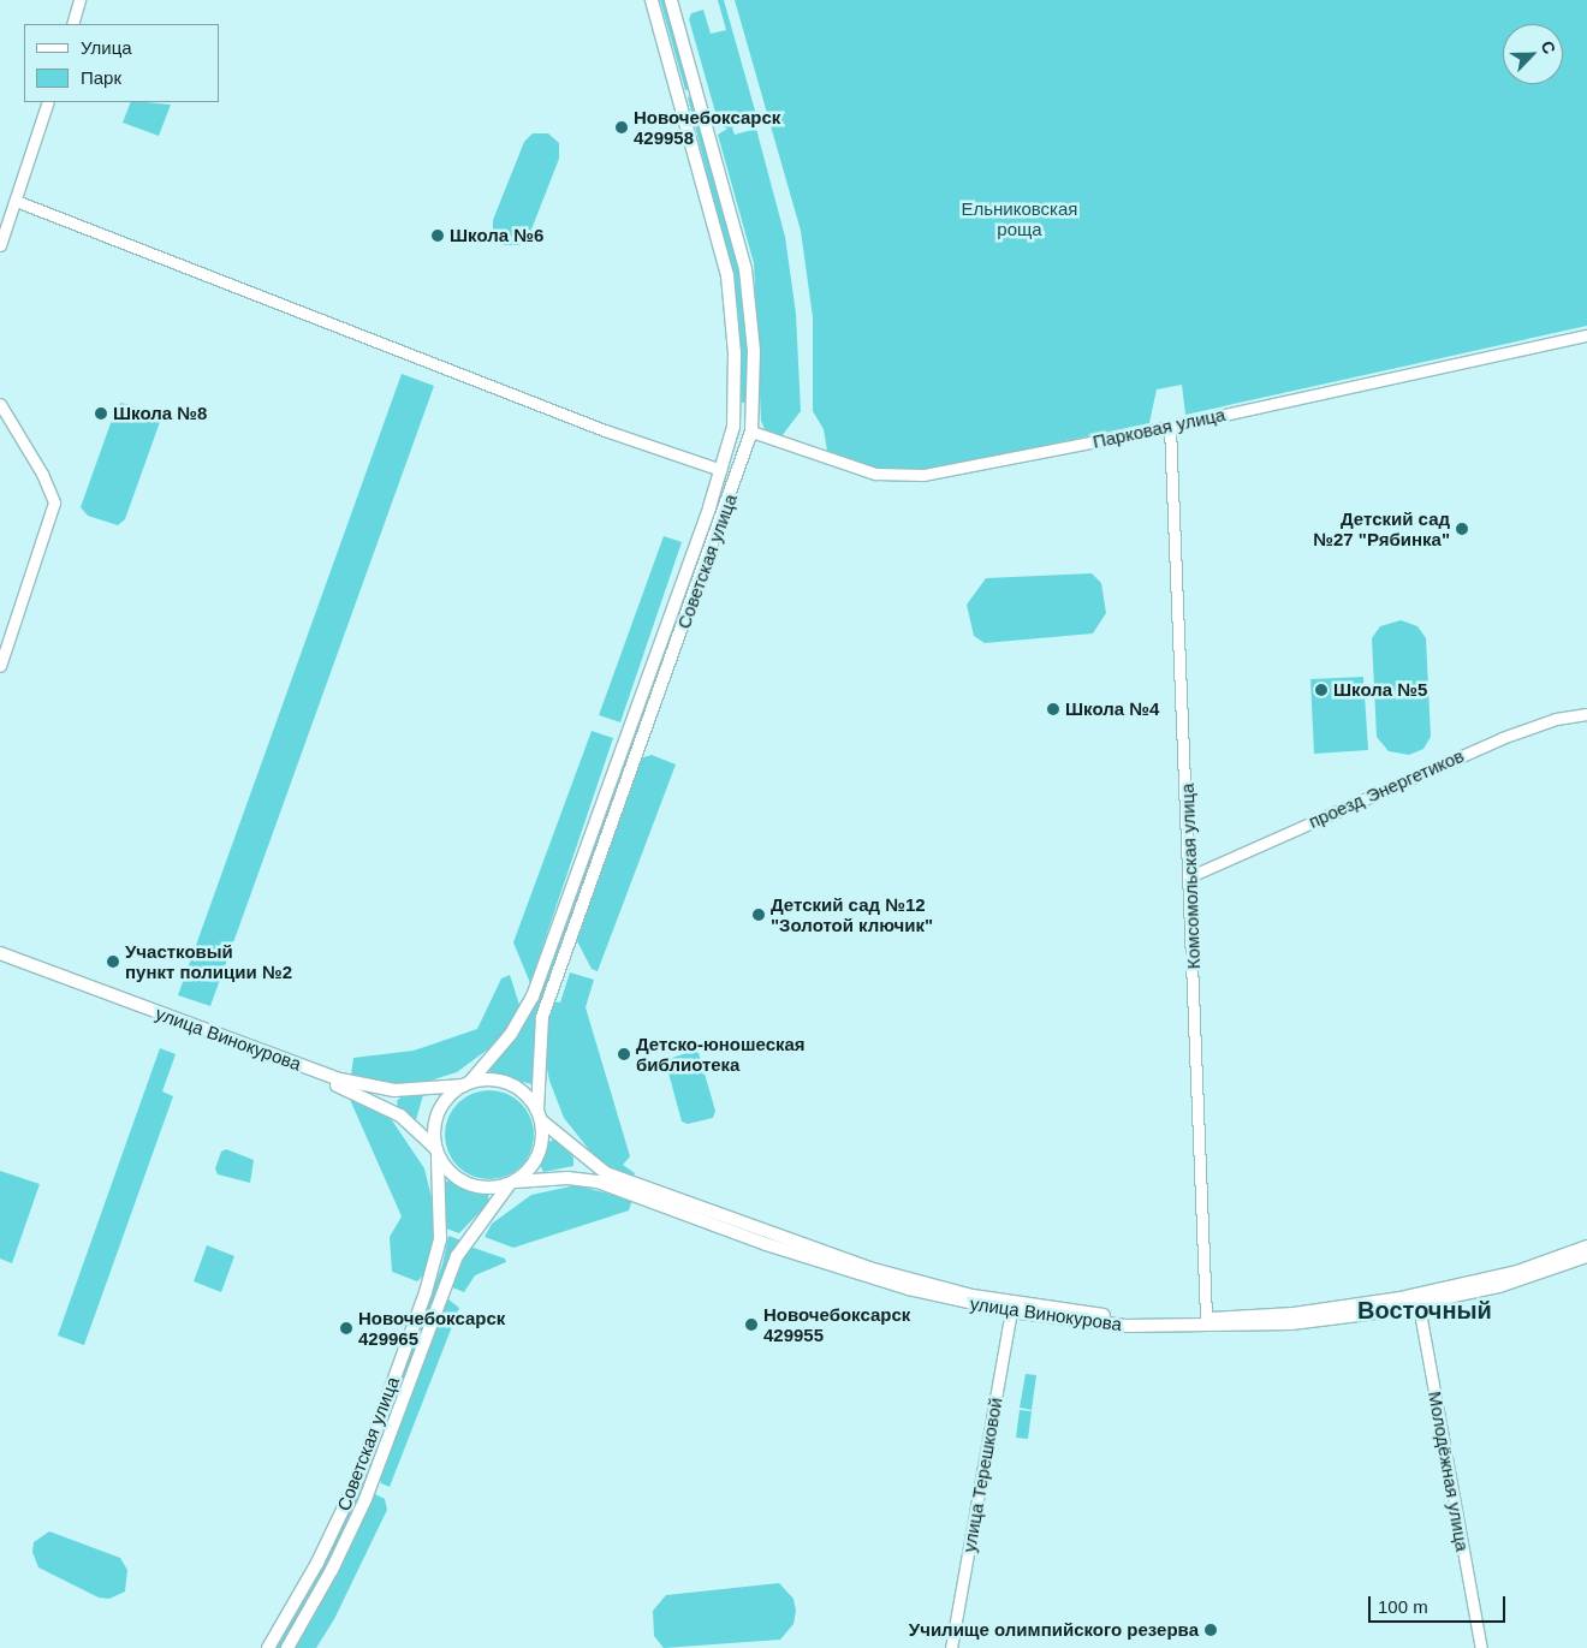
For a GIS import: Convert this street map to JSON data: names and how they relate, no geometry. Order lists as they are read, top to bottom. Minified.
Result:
{"streets":{"main road":["Парковая улица","Советская улица","улица Винокурова"],"street":["проезд Энергетиков","Комсомольская улица","Молодёжная улица","улица Терешковой"]},"crossings":[["Парковая улица","Советская улица"],["Парковая улица","Комсомольская улица"],["Советская улица","улица Винокурова"],["проезд Энергетиков","Комсомольская улица"],["Комсомольская улица","улица Винокурова"],["улица Винокурова","Молодёжная улица"],["улица Винокурова","улица Терешковой"]],"districts":["Восточный"],"parks":["Ельниковская роща"],"places":["Новочебоксарск 429958","Школа №6","Школа №8","Детский сад №27 \"Рябинка\"","Школа №5","Школа №4","Детский сад №12 \"Золотой ключик\"","Участковый пункт полиции №2","Детско-юношеская библиотека","Новочебоксарск 429955","Новочебоксарск 429965","Училище олимпийского резерва"],"legend":["Улица","Парк"],"scale_bar":"100 m","north":"top right"}
